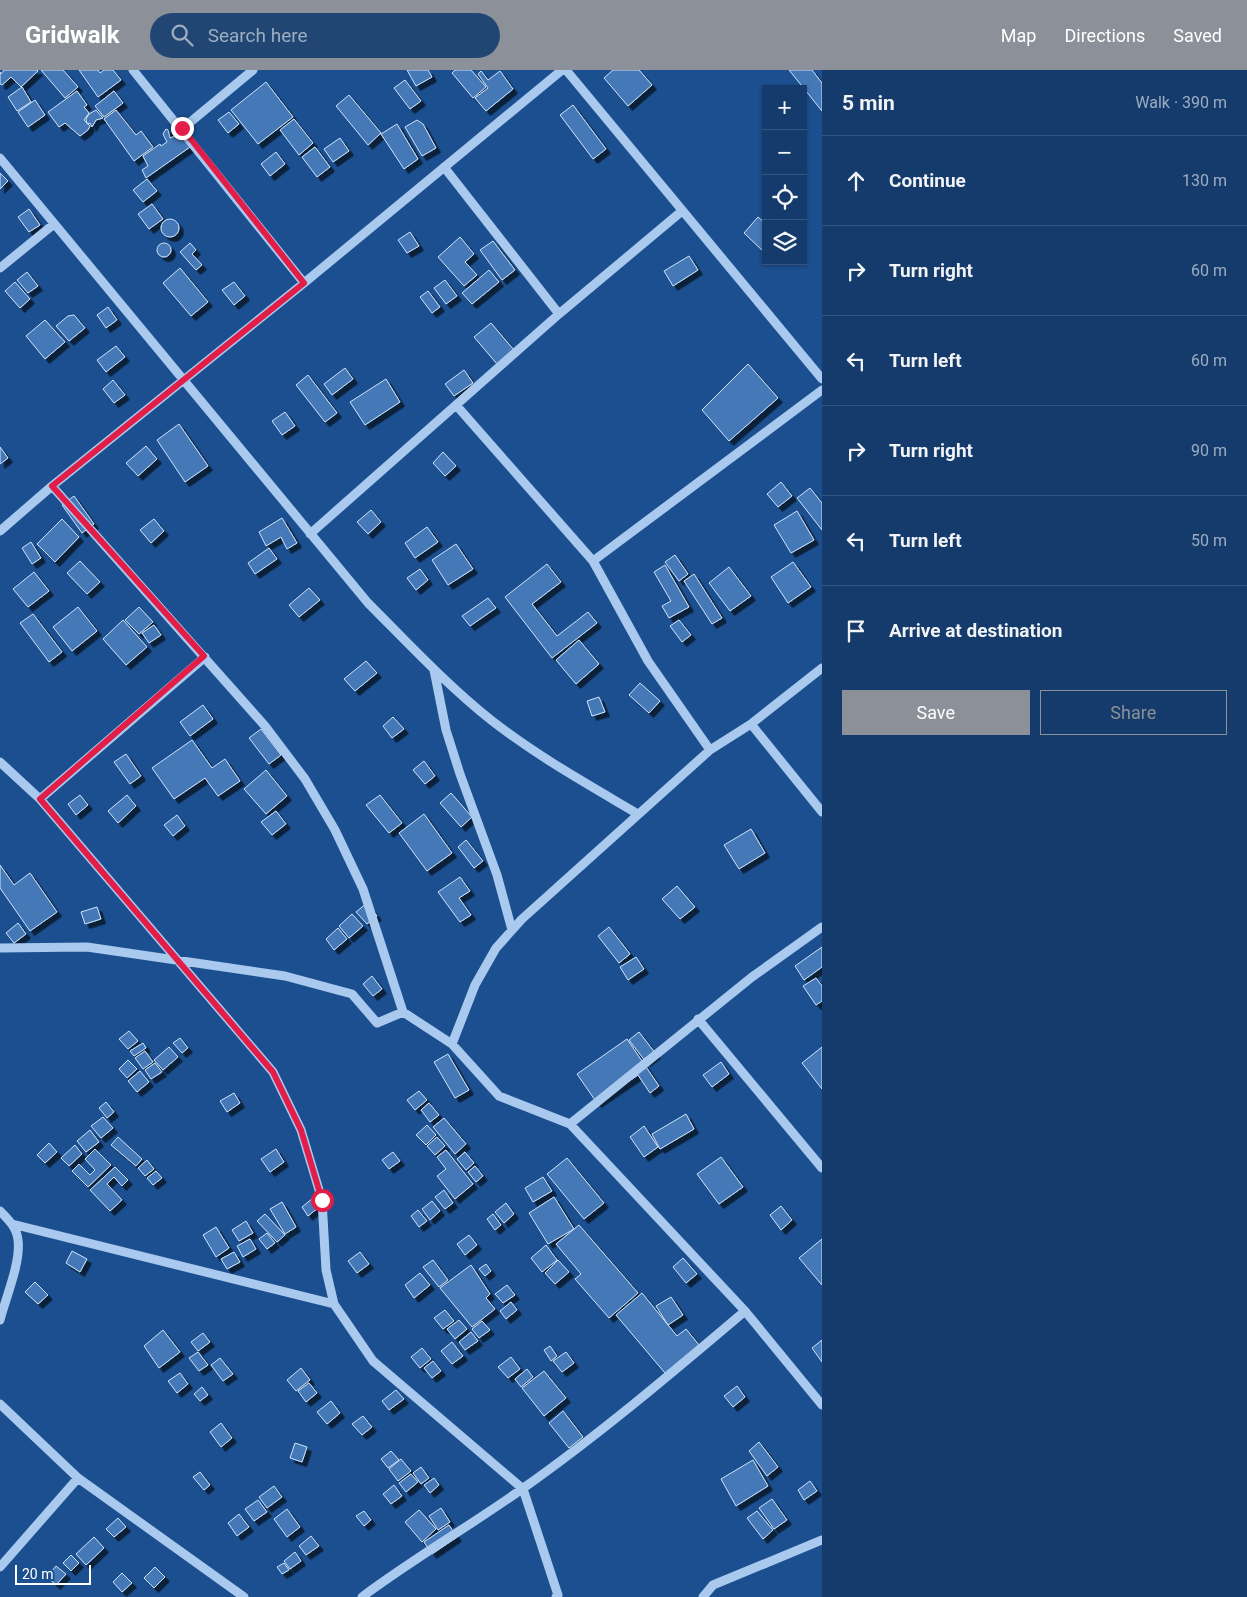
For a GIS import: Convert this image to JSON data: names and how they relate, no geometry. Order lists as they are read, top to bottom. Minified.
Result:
{"scale_bar":"20 m","page":{"header":"Gridwalk","search":"Search here","nav":["Map","Directions","Saved"],"heading":["5 min","Walk · 390 m"],"map_buttons":["+","−"],"list":[["Continue","130 m"],["Turn right","60 m"],["Turn left","60 m"],["Turn right","90 m"],["Turn left","50 m"],"Arrive at destination"],"buttons":["Save","Share"],"scale":"20 m"}}
